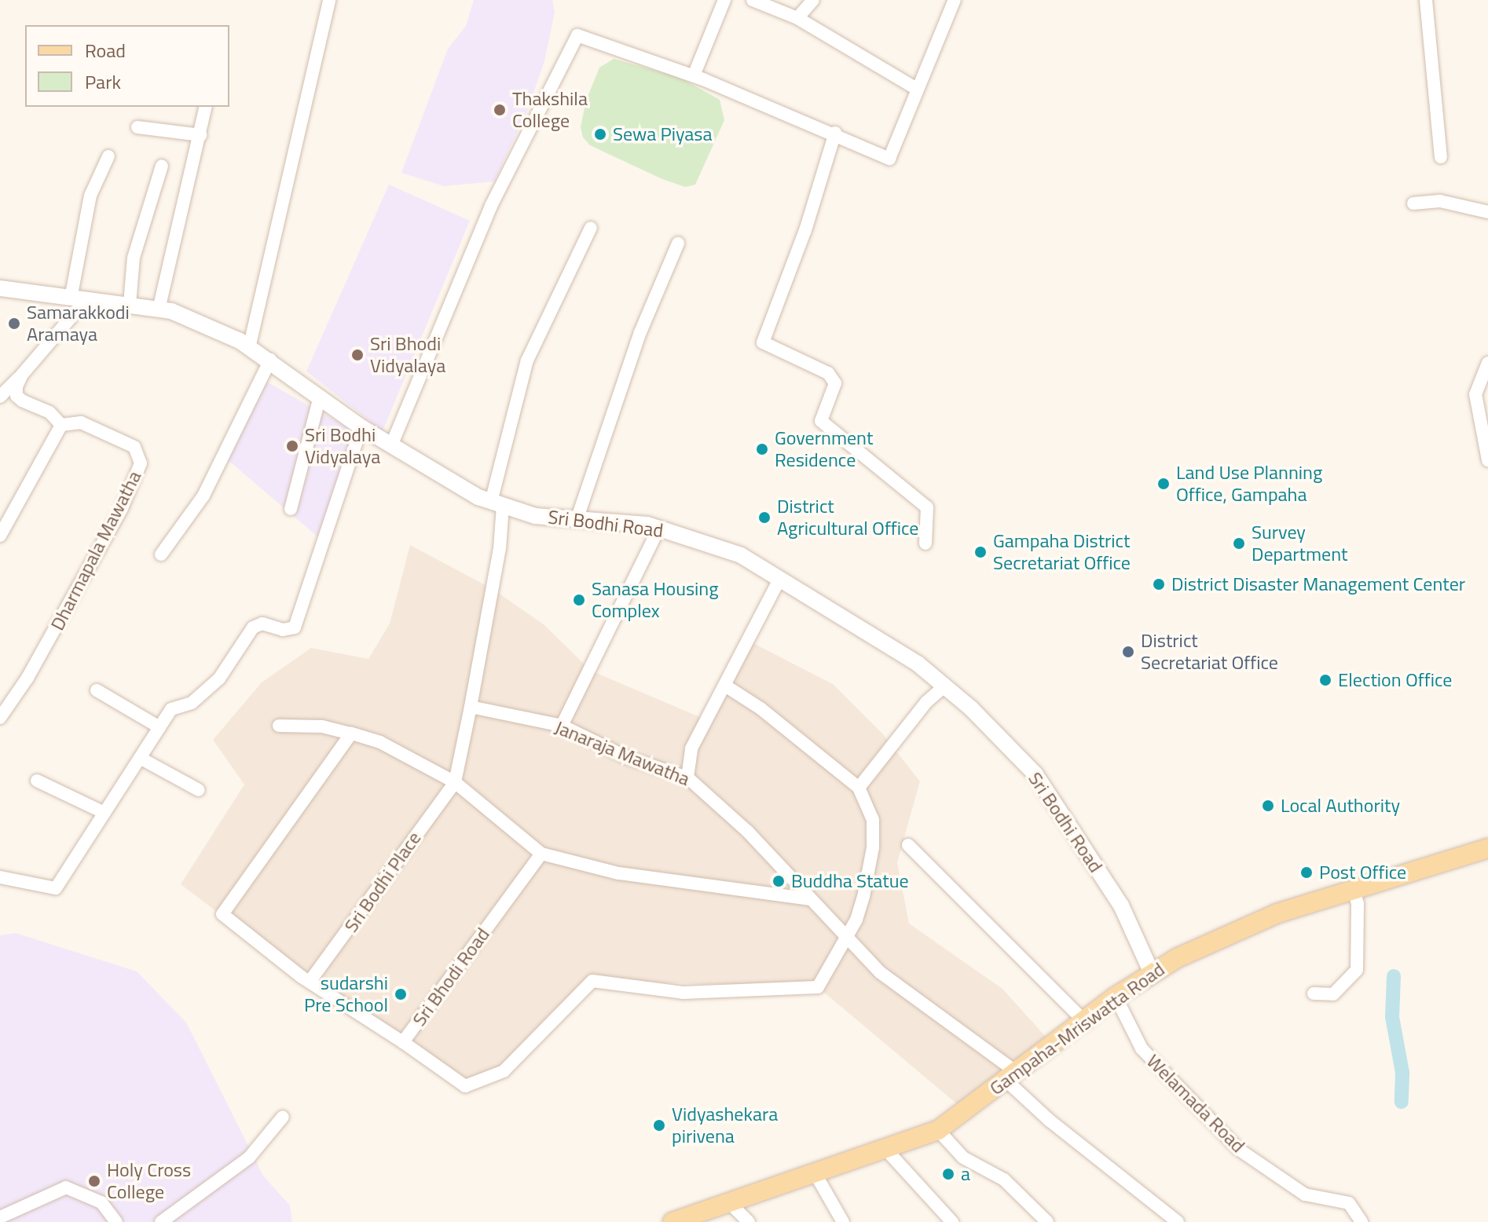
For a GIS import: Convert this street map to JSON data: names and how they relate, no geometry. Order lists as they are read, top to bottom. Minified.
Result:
{"streets":{"main road":["Gampaha-Mriswatta Road"],"street":["Sri Bodhi Road","Dharmapala Mawatha","Janaraja Mawatha","Sri Bodhi Place","Sri Bhodi Road","Welamada Road"]},"crossings":[["Sri Bodhi Road","Gampaha-Mriswatta Road"],["Janaraja Mawatha","Sri Bhodi Road"],["Janaraja Mawatha","Gampaha-Mriswatta Road"],["Gampaha-Mriswatta Road","Welamada Road"]],"places":["Thakshila College","Sewa Piyasa","Samarakkodi Aramaya","Sri Bhodi Vidyalaya","Sri Bodhi Vidyalaya","Government Residence","Land Use Planning Office, Gampaha","District Agricultural Office","Survey Department","Gampaha District Secretariat Office","District Disaster Management Center","Sanasa Housing Complex","District Secretariat Office","Election Office","Local Authority","Post Office","Buddha Statue","sudarshi Pre School","Vidyashekara pirivena","a","Holy Cross College"],"legend":["Road","Park"]}
